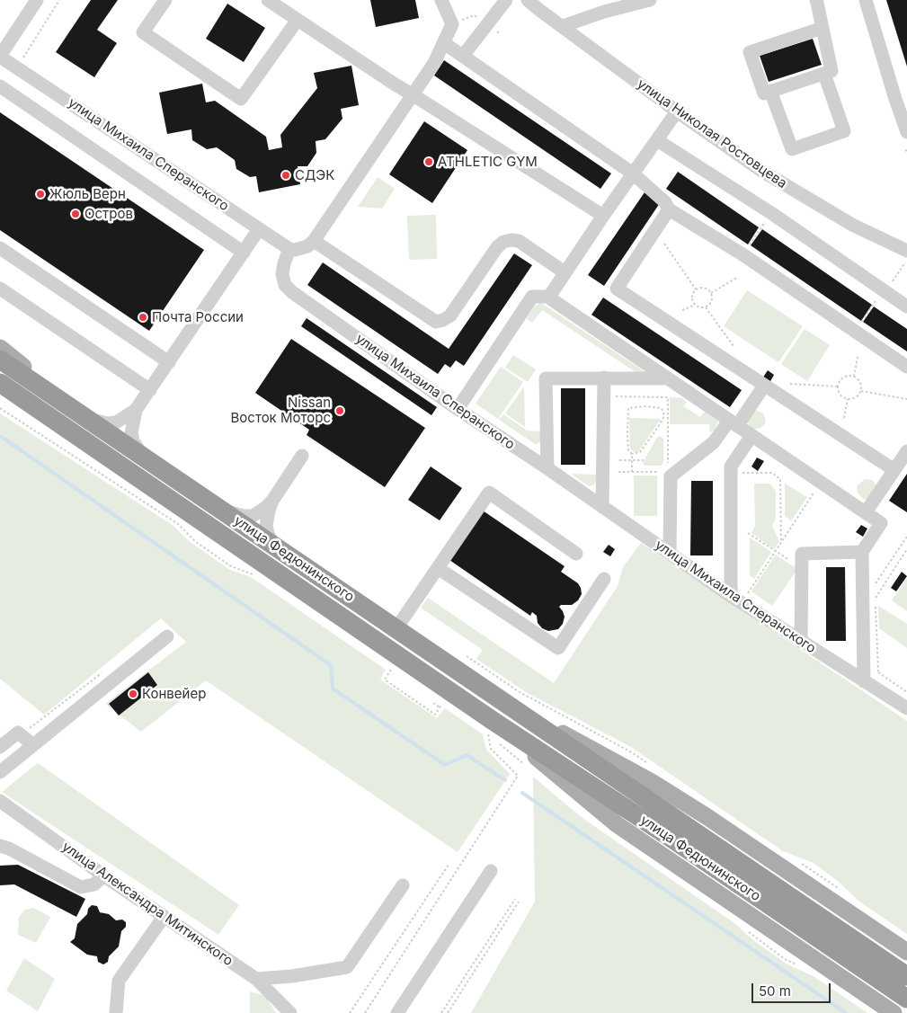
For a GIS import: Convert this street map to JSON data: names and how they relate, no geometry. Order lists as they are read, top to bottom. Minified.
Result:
{"streets":{"highway":["улица Федюнинского"],"street":["улица Николая Ростовцева","улица Михаила Сперанского","улица Александра Митинского"]},"places":["ATHLETIC GYM","СДЭК","Жюль Верн","Остров","Почта России","Nissan Восток Моторс","Конвейер"],"scale_bar":"50 m"}
